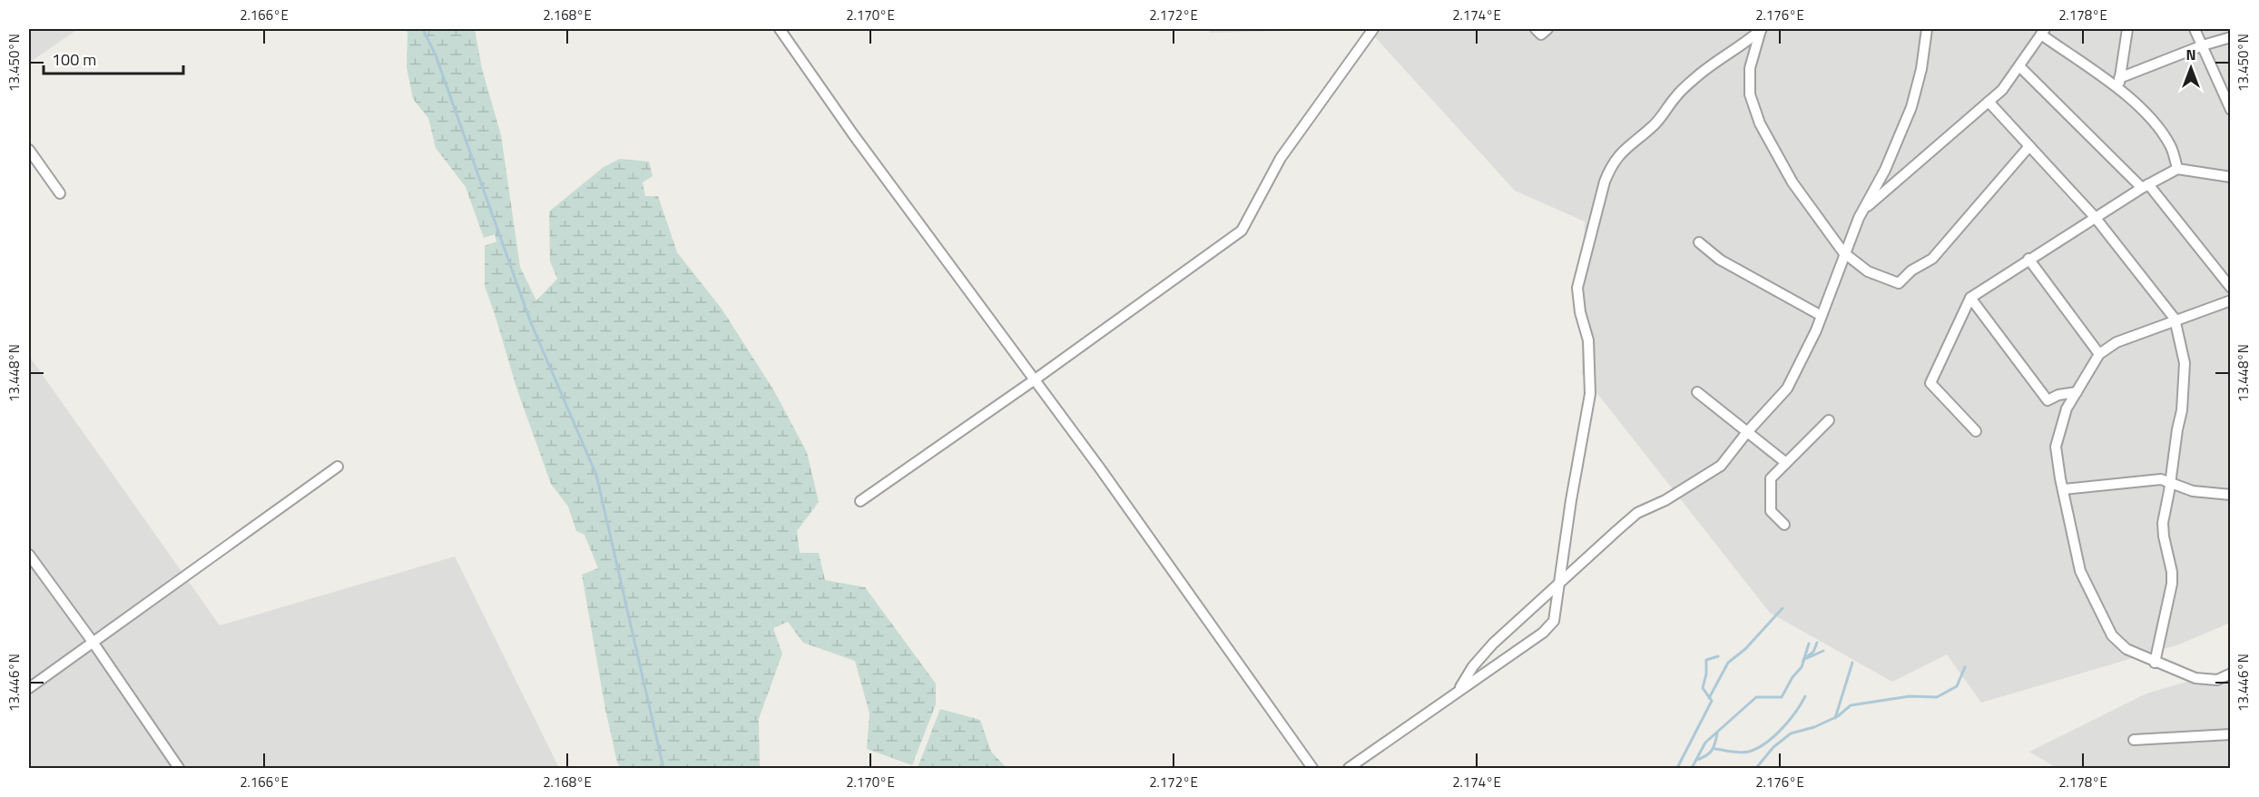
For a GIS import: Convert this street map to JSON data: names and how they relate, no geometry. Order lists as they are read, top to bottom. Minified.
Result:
{"scale_bar":"100 m","north":"top","coordinates":["2.166°E","2.168°E","2.170°E","2.172°E","2.174°E","2.176°E","2.178°E","13.450°N","13.448°N","13.446°N"]}
